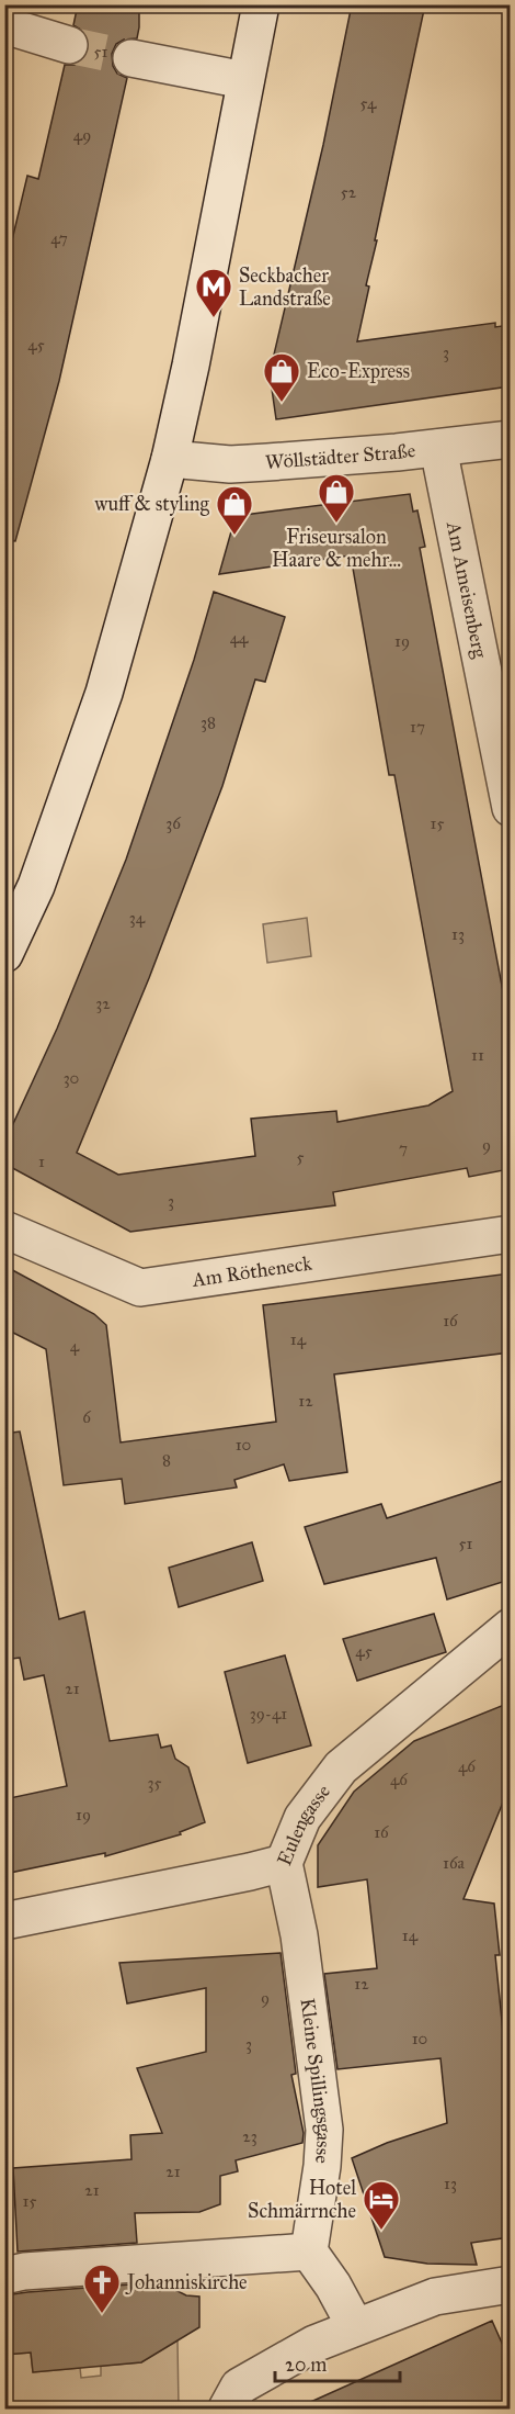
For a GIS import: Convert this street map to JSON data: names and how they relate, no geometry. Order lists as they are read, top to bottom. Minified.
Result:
{"streets":{"street":["Wöllstädter Straße","Am Ameisenberg","Am Rötheneck","Eulengasse","Kleine Spillingsgasse"]},"crossings":[["Wöllstädter Straße","Am Ameisenberg"],["Eulengasse","Kleine Spillingsgasse"]],"places":{"metro station":["Seckbacher Landstraße"],"shop":["Eco-Express","Friseursalon Haare & mehr...","wuff & styling"],"hotel":["Hotel Schmärrnche"],"church":["Johanniskirche"]},"house_numbers":["51","54","49","52","47","45","3","44","19","38","17","36","15","34","13","32","11","30","9","7","5","1","3","16","14","4","12","6","10","8","51","45","21","39-41","46","46","35","19","16","16a","14","12","9","10","3","23","21","13","21","15"],"scale_bar":"20 m"}
